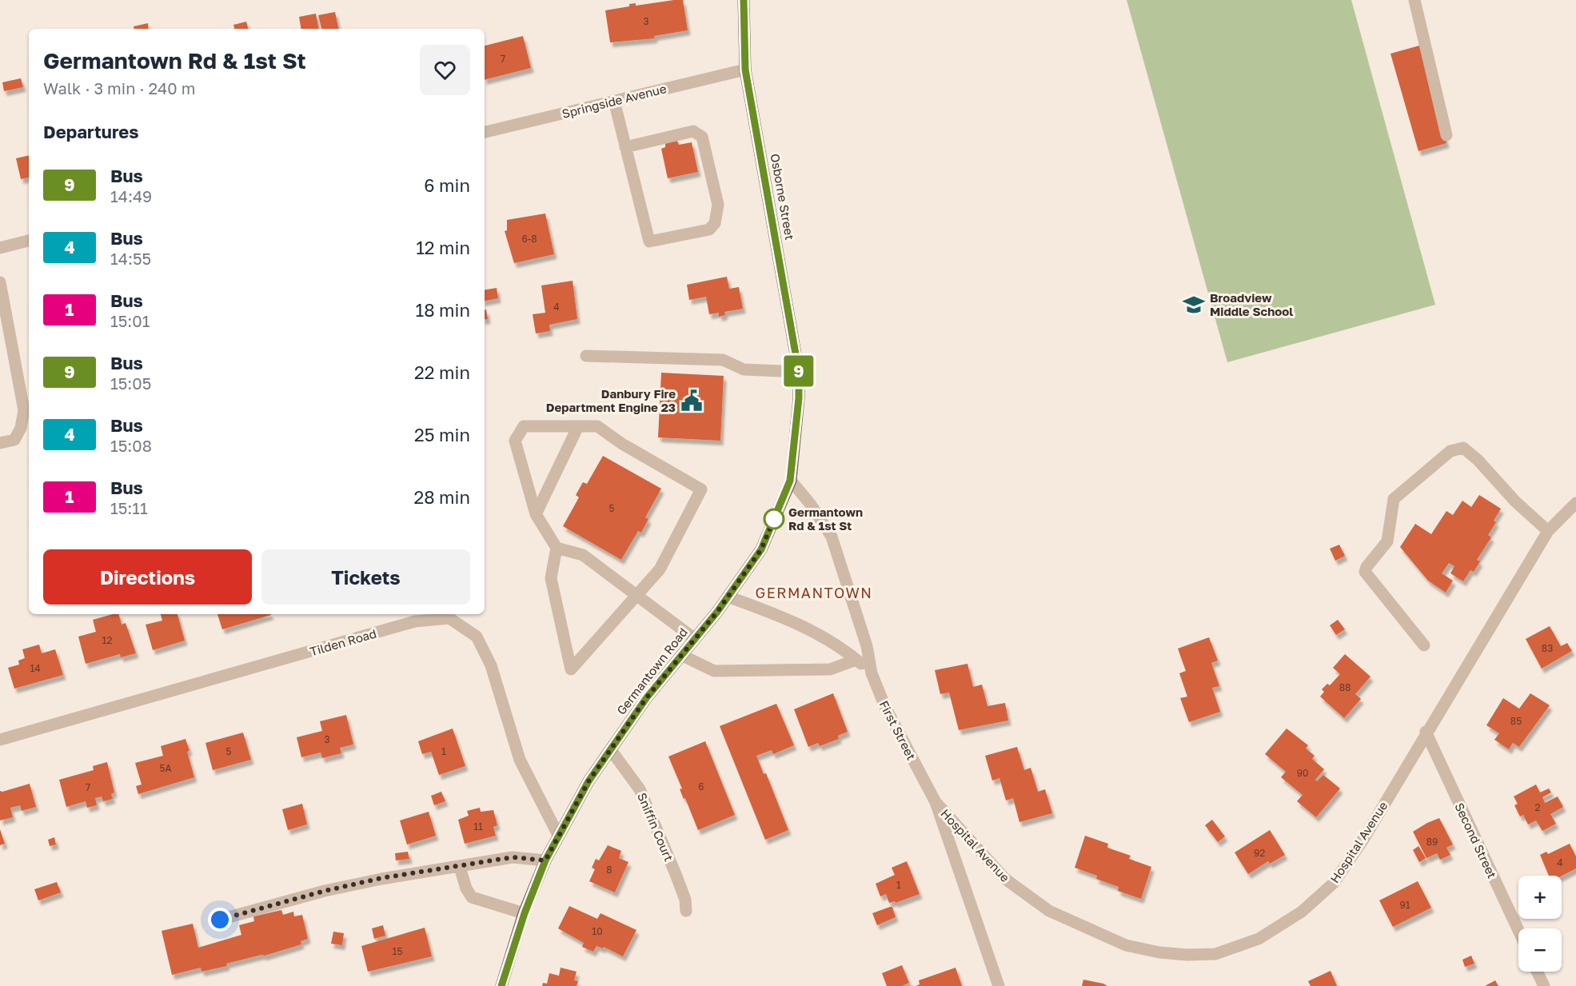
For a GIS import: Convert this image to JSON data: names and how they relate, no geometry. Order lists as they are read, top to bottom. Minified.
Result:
{"streets":{"main road":["Osborne Street","Germantown Road"],"street":["Springside Avenue","Tilden Road","First Street","Sniffin Court","Second Street","Hospital Avenue"]},"crossings":[["Springside Avenue","Osborne Street"],["Osborne Street","Germantown Road"],["Tilden Road","Germantown Road"],["Germantown Road","First Street"],["Germantown Road","Sniffin Court"],["First Street","Hospital Avenue"],["Second Street","Hospital Avenue"]],"districts":["GERMANTOWN"],"places":{"school or university":["Broadview Middle School"],"public building":["Danbury Fire Department Engine 23"],"other":["Germantown Rd & 1st St"]},"lines":["bus line 9"],"house_numbers":["3","7","6-8","4","5","12","83","14","88","85","3","5","1","5A","90","6","7","2","11","89","92","4","8","1","91","10","15"],"page":{"on_map":"9","heading":[["Germantown Rd & 1st St","Walk · 3 min · 240 m"],"Departures"],"list":[{"mark":"9","name":"Bus","note":"14:49","value":"6 min"},{"mark":"4","name":"Bus","note":"14:55","value":"12 min"},{"mark":"1","name":"Bus","note":"15:01","value":"18 min"},{"mark":"9","name":"Bus","note":"15:05","value":"22 min"},{"mark":"4","name":"Bus","note":"15:08","value":"25 min"},{"mark":"1","name":"Bus","note":"15:11","value":"28 min"}],"buttons":["Directions","Tickets"],"map_buttons":["+","−"]}}
